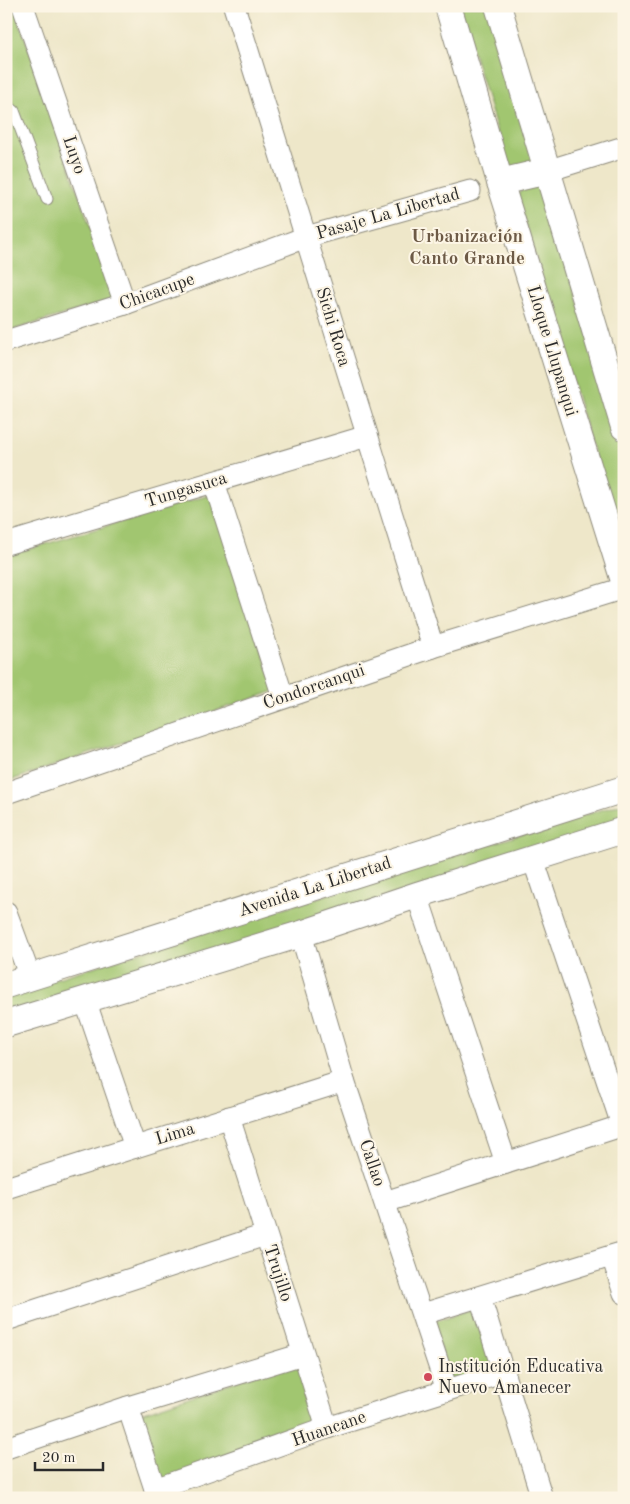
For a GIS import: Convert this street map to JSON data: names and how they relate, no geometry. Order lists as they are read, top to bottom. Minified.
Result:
{"streets":{"street":["Luyo","Pasaje La Libertad","Chicacupe","Sichi Roca","Lloque Llupanqui","Tungasuca","Condorcanqui","Avenida La Libertad","Lima","Callao","Trujillo","Huancane"]},"crossings":[["Luyo","Chicacupe"],["Pasaje La Libertad","Chicacupe"],["Pasaje La Libertad","Sichi Roca"],["Chicacupe","Sichi Roca"],["Sichi Roca","Tungasuca"],["Sichi Roca","Condorcanqui"],["Lima","Callao"],["Lima","Trujillo"],["Callao","Huancane"],["Trujillo","Huancane"]],"districts":["Urbanización Canto Grande"],"places":["Institución Educativa Nuevo Amanecer"],"scale_bar":"20 m"}
